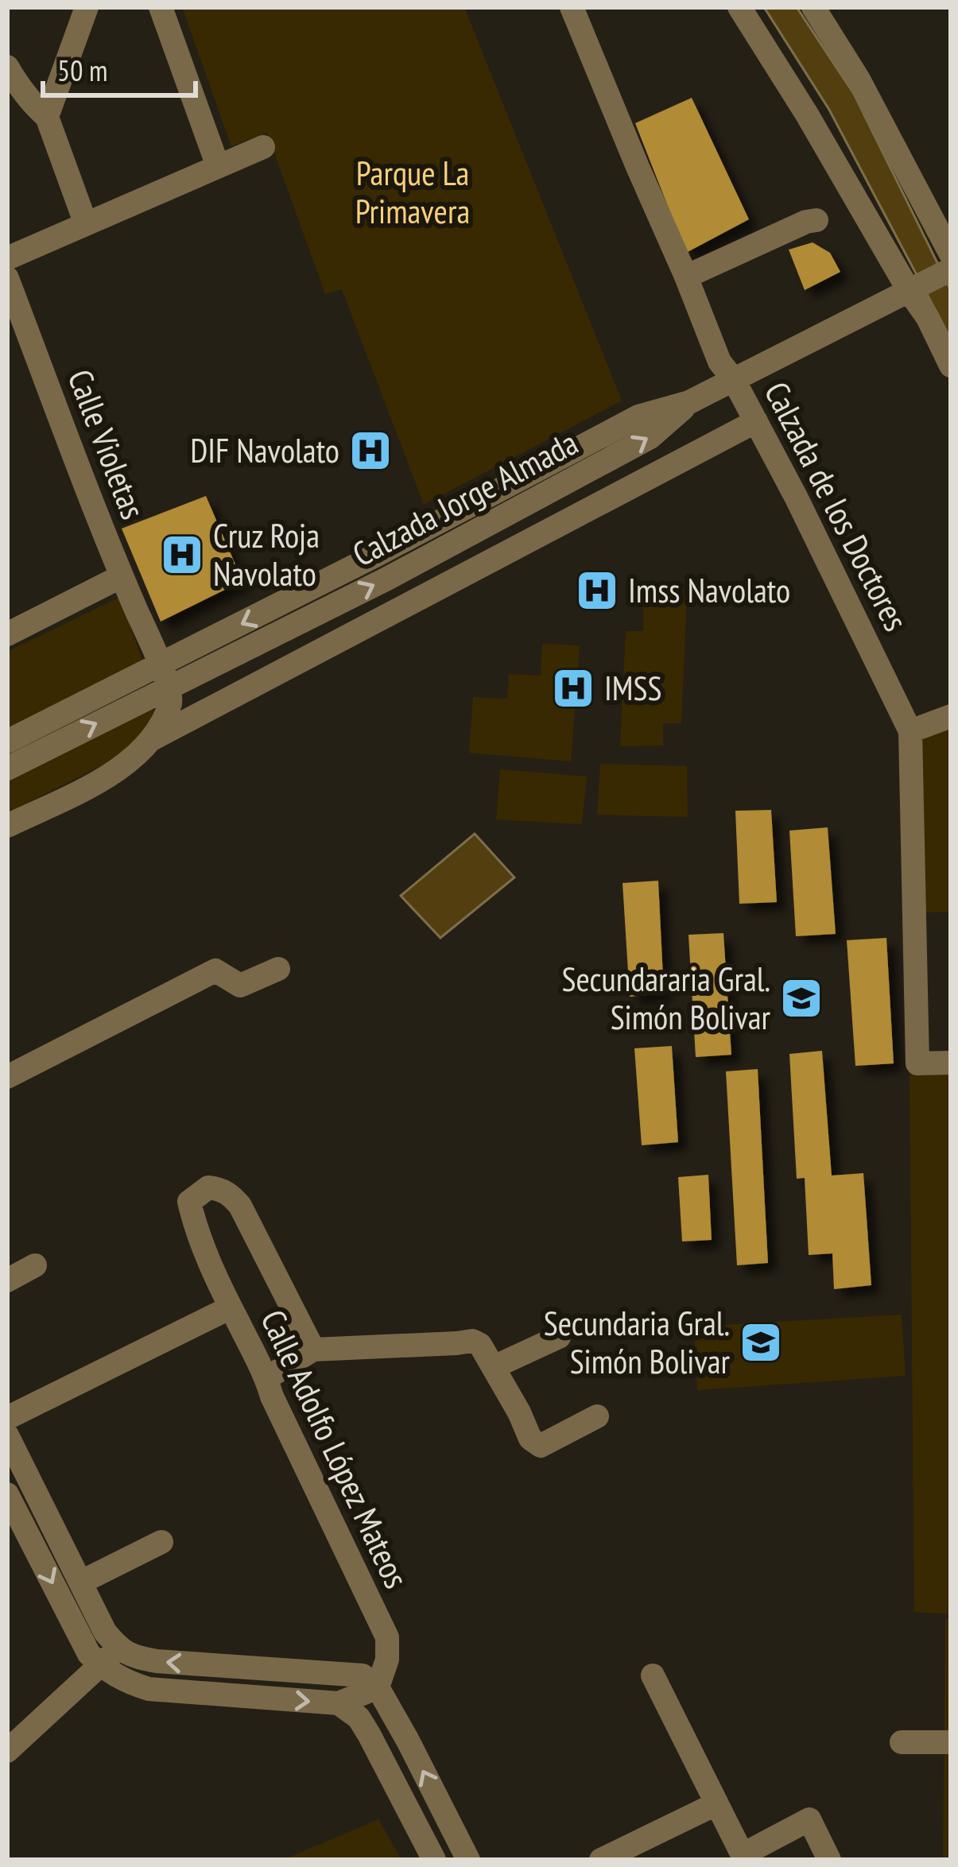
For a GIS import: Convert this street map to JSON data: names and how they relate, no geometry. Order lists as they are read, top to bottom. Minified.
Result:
{"streets":{"street":["Calle Violetas","Calzada Jorge Almada","Calzada de los Doctores","Calle Adolfo López Mateos"]},"crossings":[["Calle Violetas","Calzada Jorge Almada"],["Calzada Jorge Almada","Calzada de los Doctores"]],"parks":["Parque La Primavera"],"places":{"hospital":["DIF Navolato","Cruz Roja Navolato","Imss Navolato","IMSS"],"school or university":["Secundararia Gral. Simón Bolivar","Secundaria Gral. Simón Bolivar"]},"scale_bar":"50 m"}
